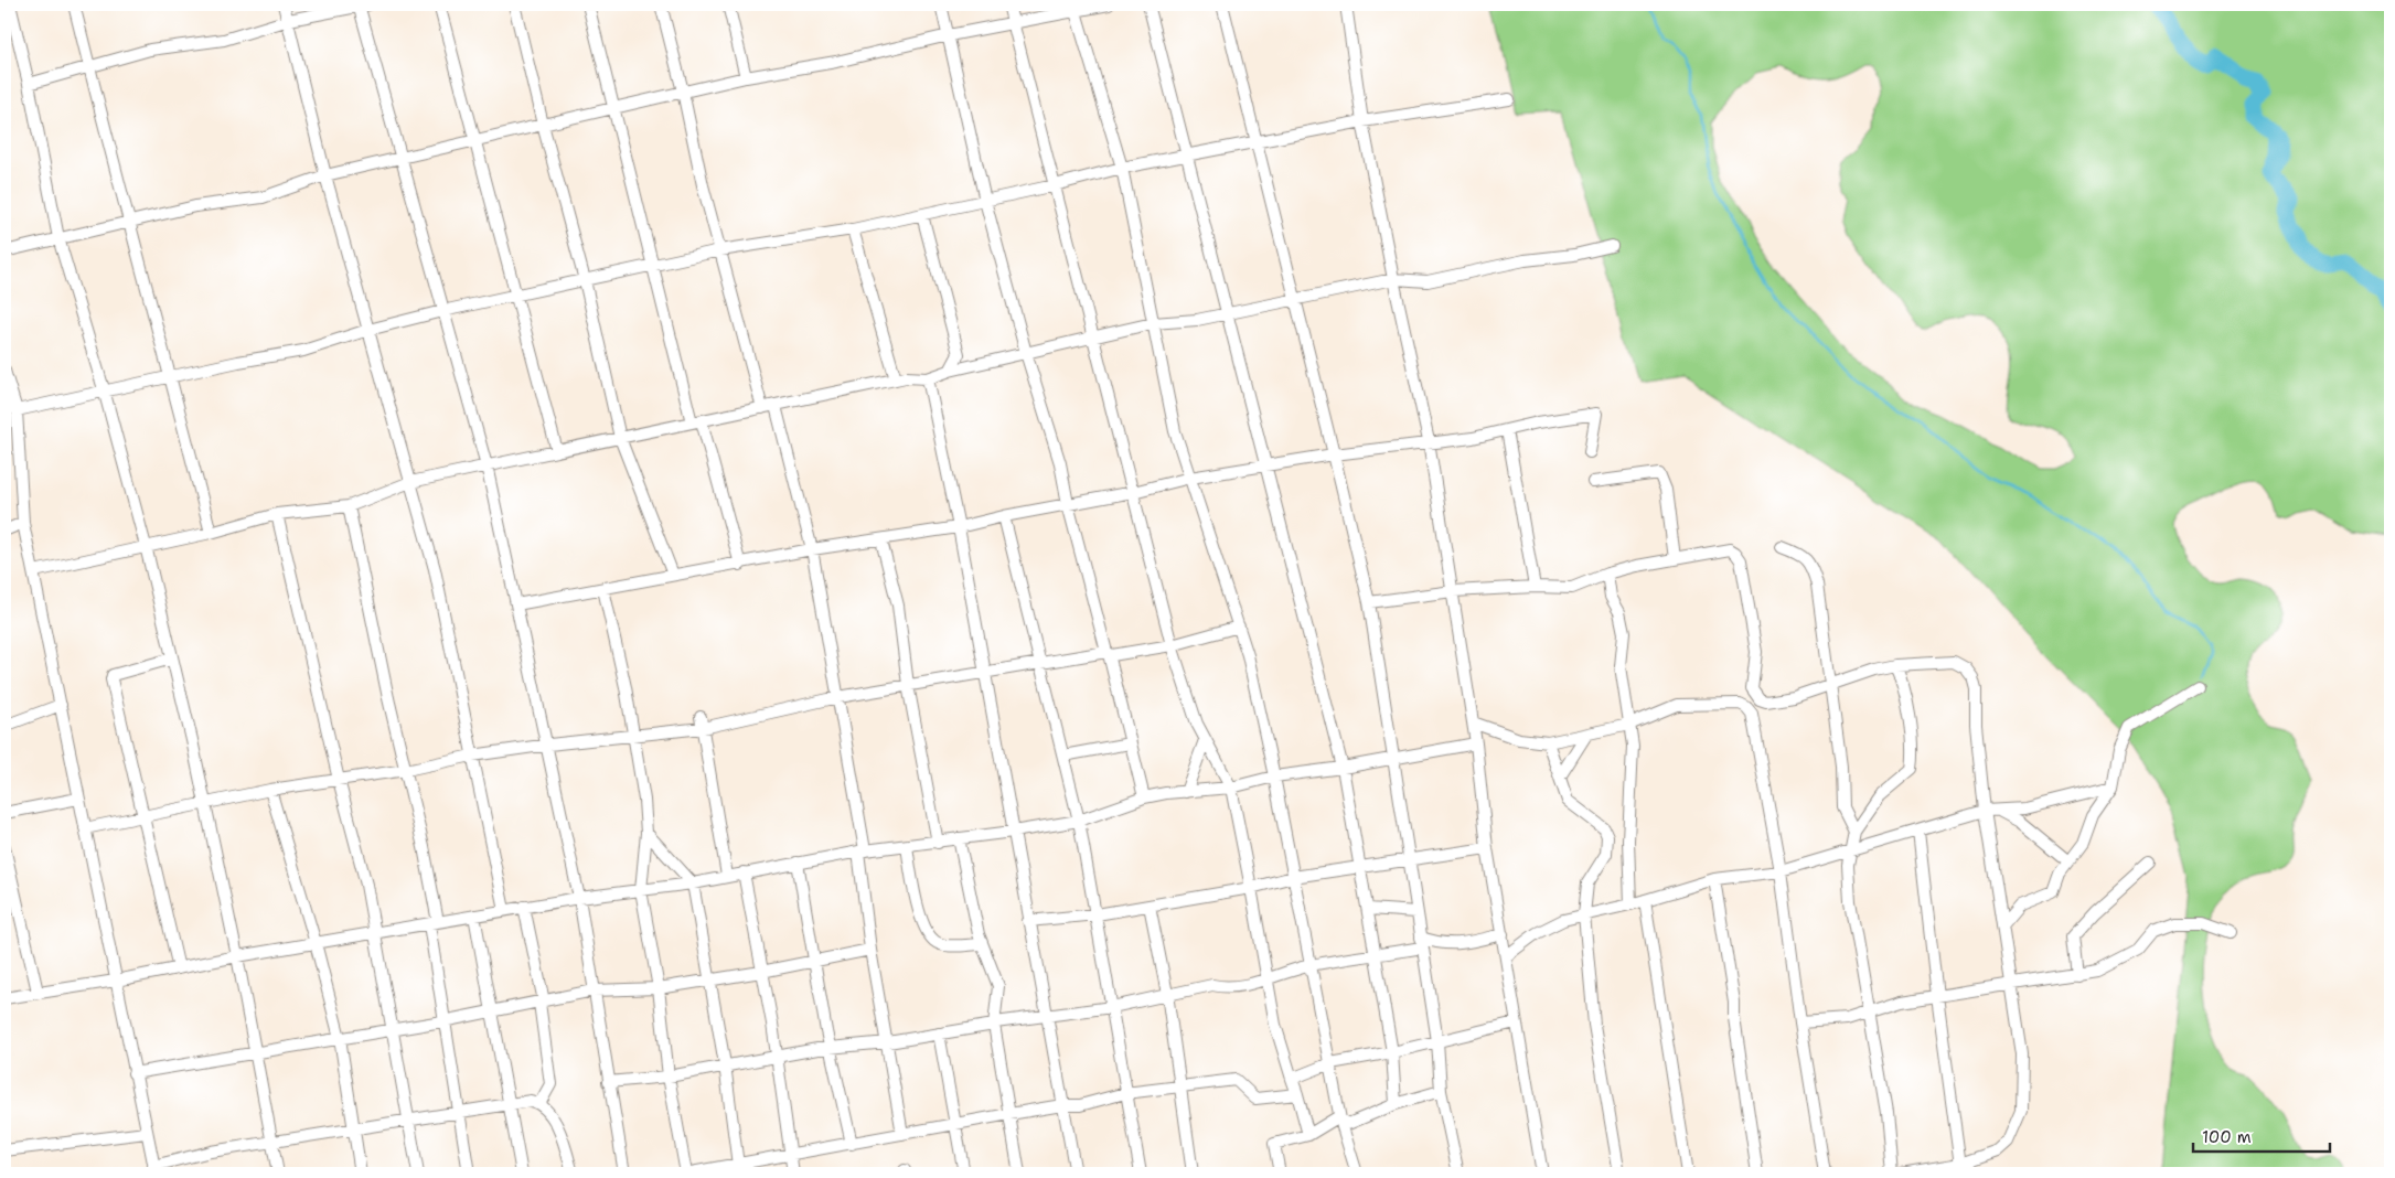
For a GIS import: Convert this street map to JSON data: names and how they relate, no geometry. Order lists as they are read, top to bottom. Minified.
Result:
{"scale_bar":"100 m"}
